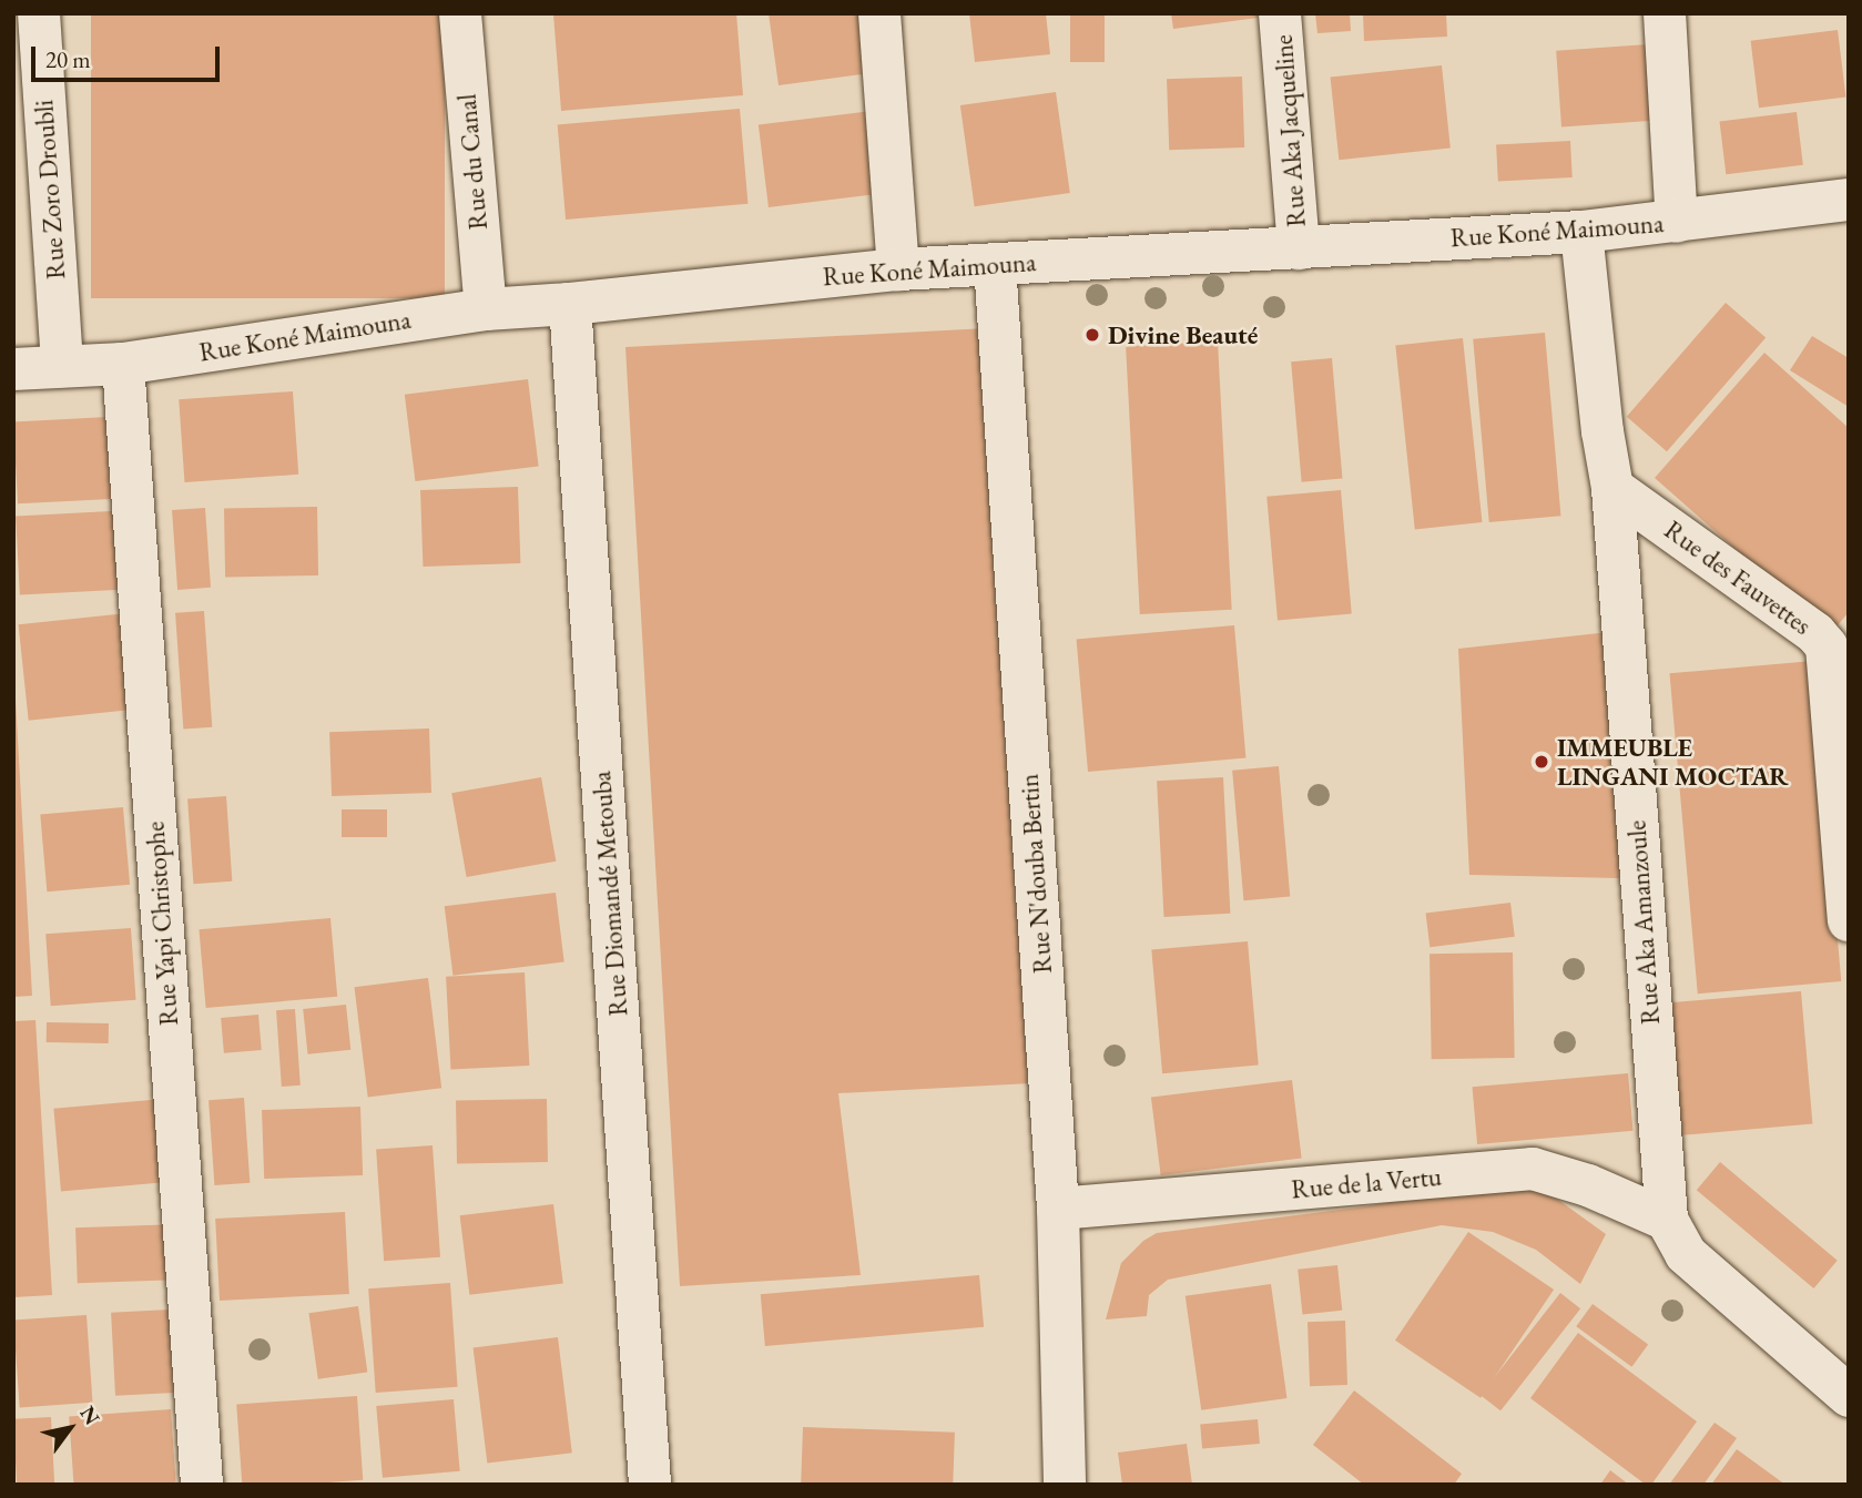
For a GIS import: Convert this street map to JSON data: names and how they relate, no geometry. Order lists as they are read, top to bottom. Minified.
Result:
{"streets":{"street":["Rue Aka Jacqueline","Rue du Canal","Rue Zoro Droubli","Rue Koné Maimouna","Rue des Fauvettes","Rue N'douba Bertin","Rue Diomandé Metouba","Rue Aka Amanzoule","Rue Yapi Christophe","Rue de la Vertu"]},"crossings":[["Rue Aka Jacqueline","Rue Koné Maimouna"],["Rue du Canal","Rue Koné Maimouna"],["Rue Zoro Droubli","Rue Koné Maimouna"],["Rue Koné Maimouna","Rue N'douba Bertin"],["Rue Koné Maimouna","Rue Diomandé Metouba"],["Rue Koné Maimouna","Rue Aka Amanzoule"],["Rue Koné Maimouna","Rue Yapi Christophe"],["Rue des Fauvettes","Rue Aka Amanzoule"],["Rue N'douba Bertin","Rue de la Vertu"],["Rue Aka Amanzoule","Rue de la Vertu"]],"places":["Divine Beauté","IMMEUBLE LINGANI MOCTAR"],"scale_bar":"20 m","north":"top right"}
